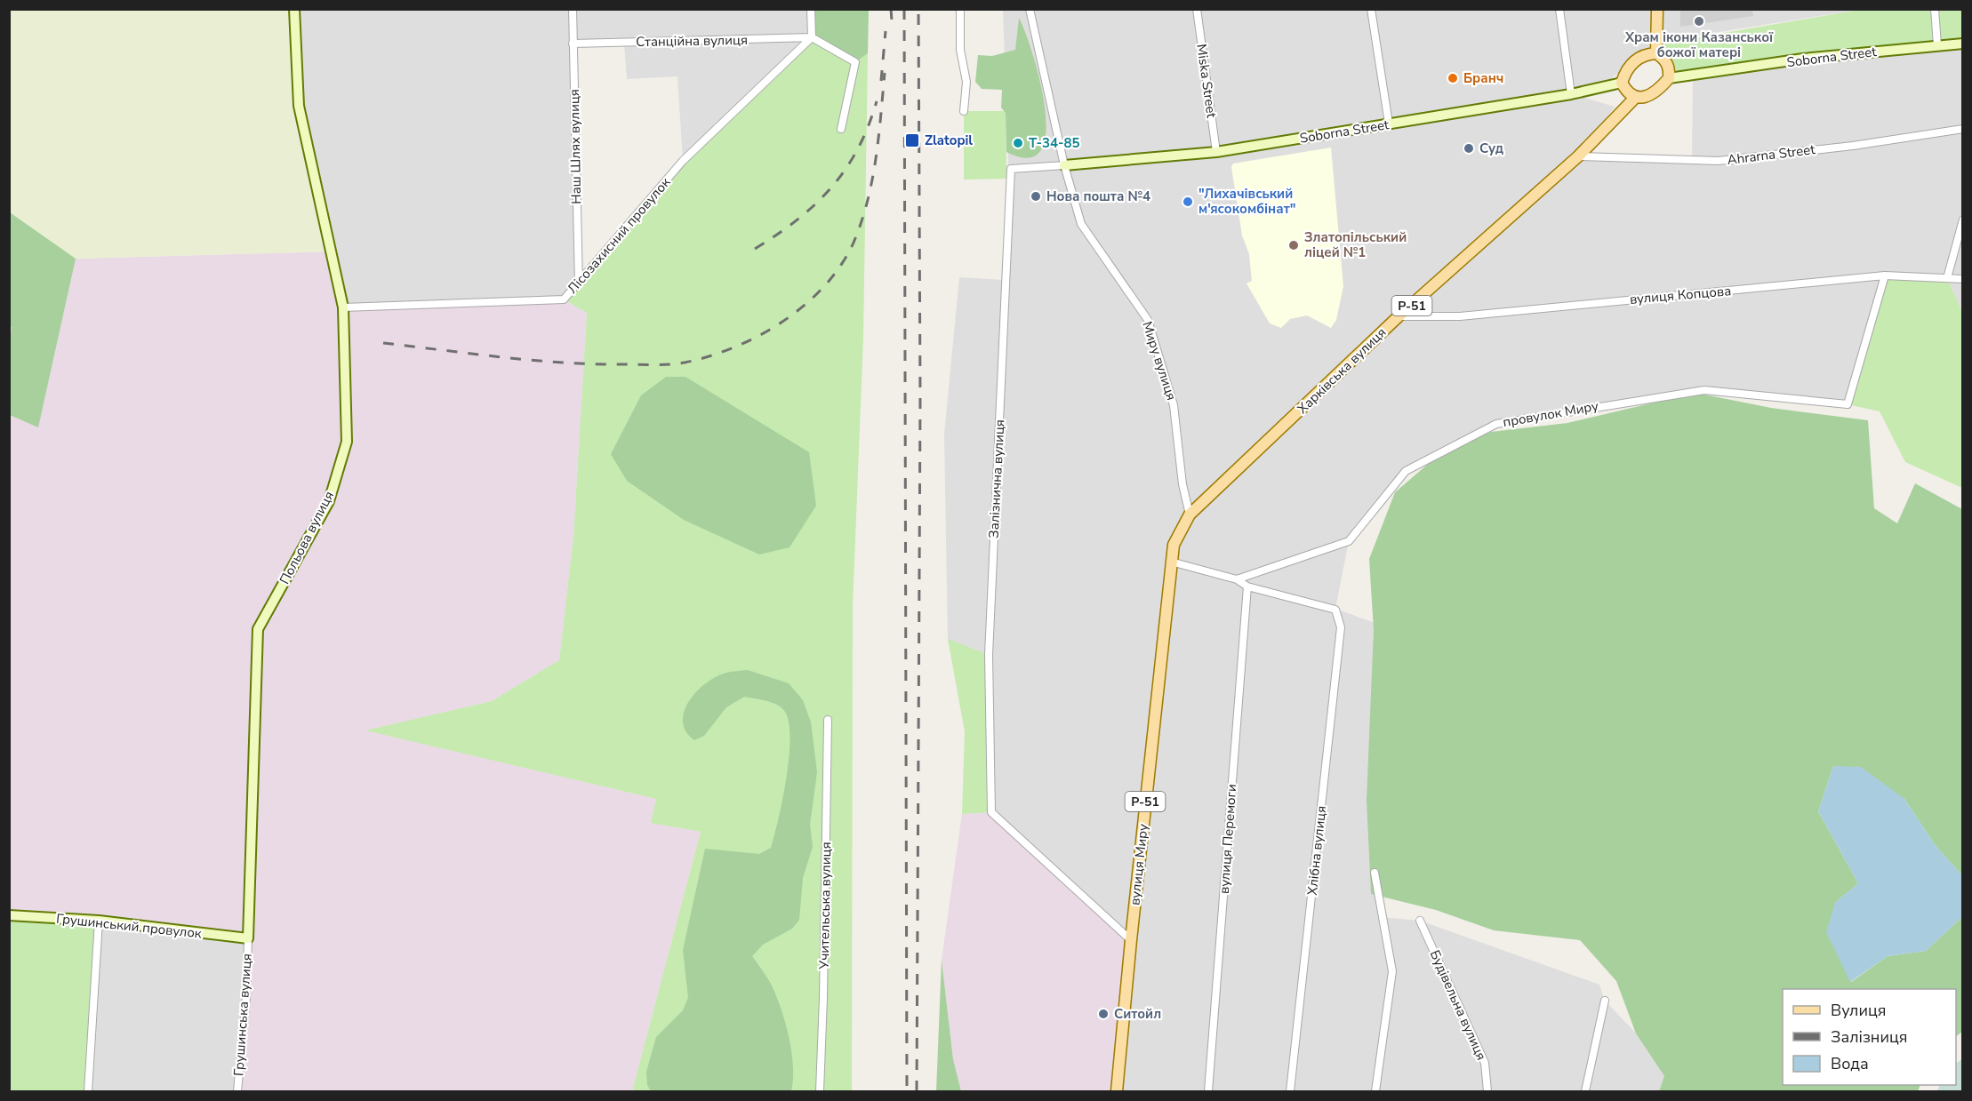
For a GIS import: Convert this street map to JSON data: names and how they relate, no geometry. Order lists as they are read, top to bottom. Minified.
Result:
{"streets":{"main road":["Soborna Street","Р-51","Харківська вулиця","Польова вулиця","вулиця Миру","Грушинський провулок"],"street":["Станційна вулиця","Miska Street","Наш Шлях вулиця","Ahrarna Street","Лісозахисний провулок","вулиця Копцова","Миру вулиця","провулок Миру","Залізнична вулиця","вулиця Перемоги","Хлібна вулиця","Учительська вулиця","Будівельна вулиця","Грушинська вулиця"]},"crossings":[["Станційна вулиця","Наш Шлях вулиця"],["Станційна вулиця","Лісозахисний провулок"],["Soborna Street","Miska Street"],["Soborna Street","Р-51"],["Soborna Street","Миру вулиця"],["Soborna Street","Харківська вулиця"],["Soborna Street","Залізнична вулиця"],["Наш Шлях вулиця","Лісозахисний провулок"],["Ahrarna Street","Харківська вулиця"],["Лісозахисний провулок","Польова вулиця"],["вулиця Копцова","Харківська вулиця"],["вулиця Копцова","провулок Миру"],["Р-51","Харківська вулиця"],["Миру вулиця","Харківська вулиця"],["Миру вулиця","Залізнична вулиця"],["Миру вулиця","вулиця Миру"],["Харківська вулиця","вулиця Миру"],["Залізнична вулиця","вулиця Миру"],["Польова вулиця","Грушинський провулок"],["Польова вулиця","Грушинська вулиця"],["вулиця Перемоги","Хлібна вулиця"],["Грушинський провулок","Грушинська вулиця"]],"places":{"other":["Храм ікони Казанської божої матері","Бранч","Т-34-85","Суд","Нова пошта №4","\"Лихачівський м'ясокомбінат\"","Златопільський ліцей №1","Ситойл"],"transit":["Zlatopil"]},"legend":["Вулиця","Залізниця","Вода"]}
